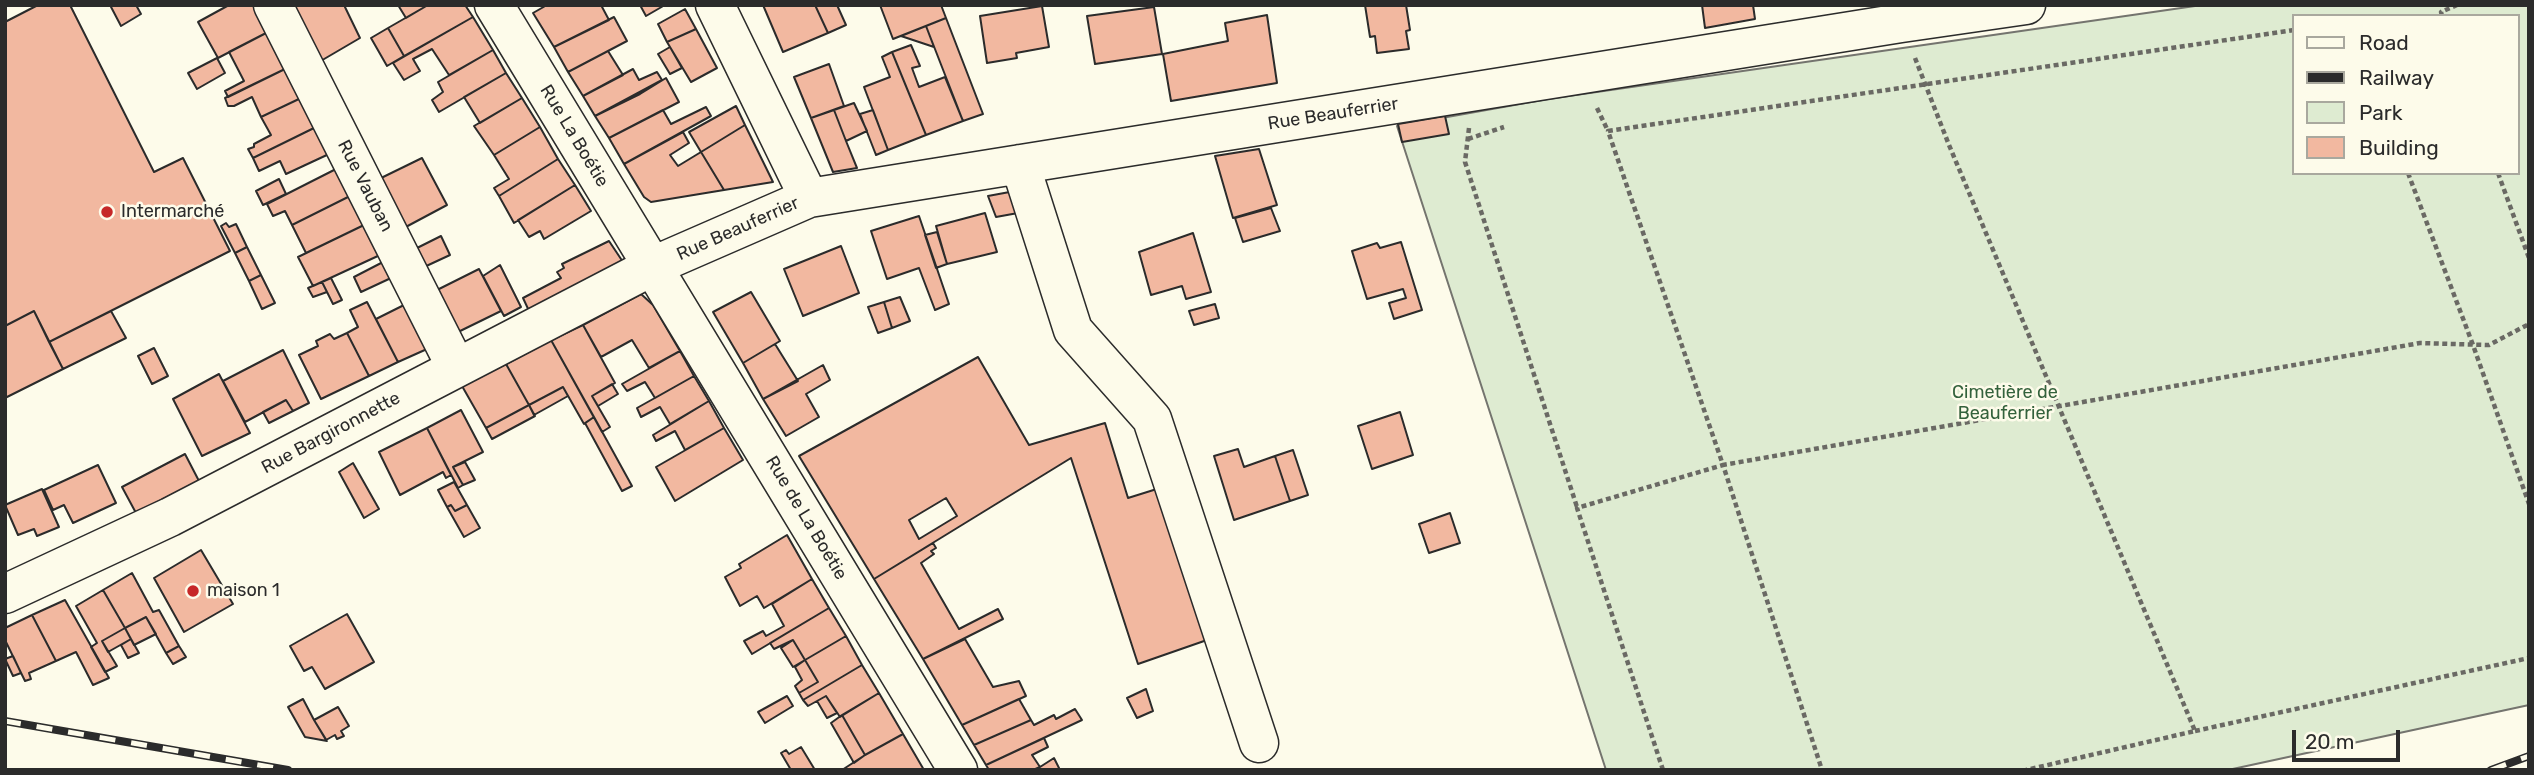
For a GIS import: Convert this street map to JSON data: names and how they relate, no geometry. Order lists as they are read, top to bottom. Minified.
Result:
{"streets":{"street":["Rue Beauferrier","Rue La Boétie","Rue Vauban","Rue Bargironnette","Rue de La Boétie"]},"crossings":[["Rue Beauferrier","Rue La Boétie"],["Rue Beauferrier","Rue Bargironnette"],["Rue Beauferrier","Rue de La Boétie"],["Rue La Boétie","Rue Bargironnette"],["Rue La Boétie","Rue de La Boétie"],["Rue Vauban","Rue Bargironnette"],["Rue Bargironnette","Rue de La Boétie"]],"parks":["Cimetière de Beauferrier"],"places":["Intermarché","maison 1"],"legend":["Road","Railway","Park","Building"],"scale_bar":"20 m"}
